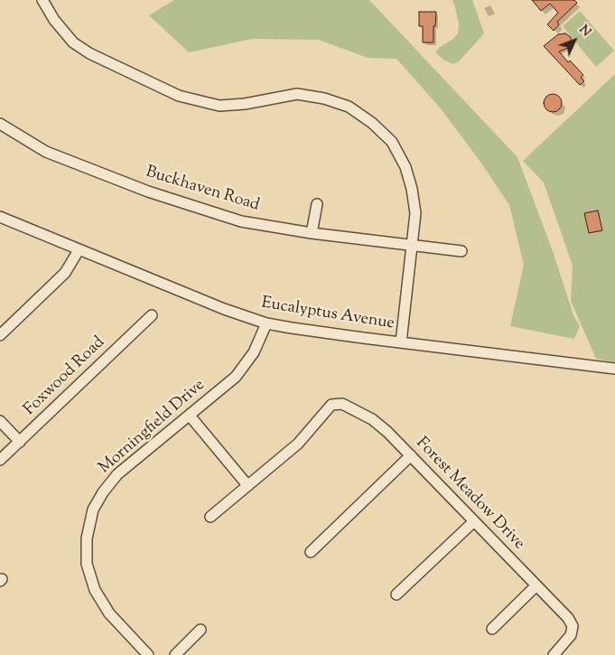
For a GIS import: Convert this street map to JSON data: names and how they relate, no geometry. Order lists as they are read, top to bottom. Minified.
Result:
{"streets":{"street":["Buckhaven Road","Eucalyptus Avenue","Foxwood Road","Morningfield Drive","Forest Meadow Drive"]},"crossings":[["Eucalyptus Avenue","Morningfield Drive"]],"north":"top right"}
